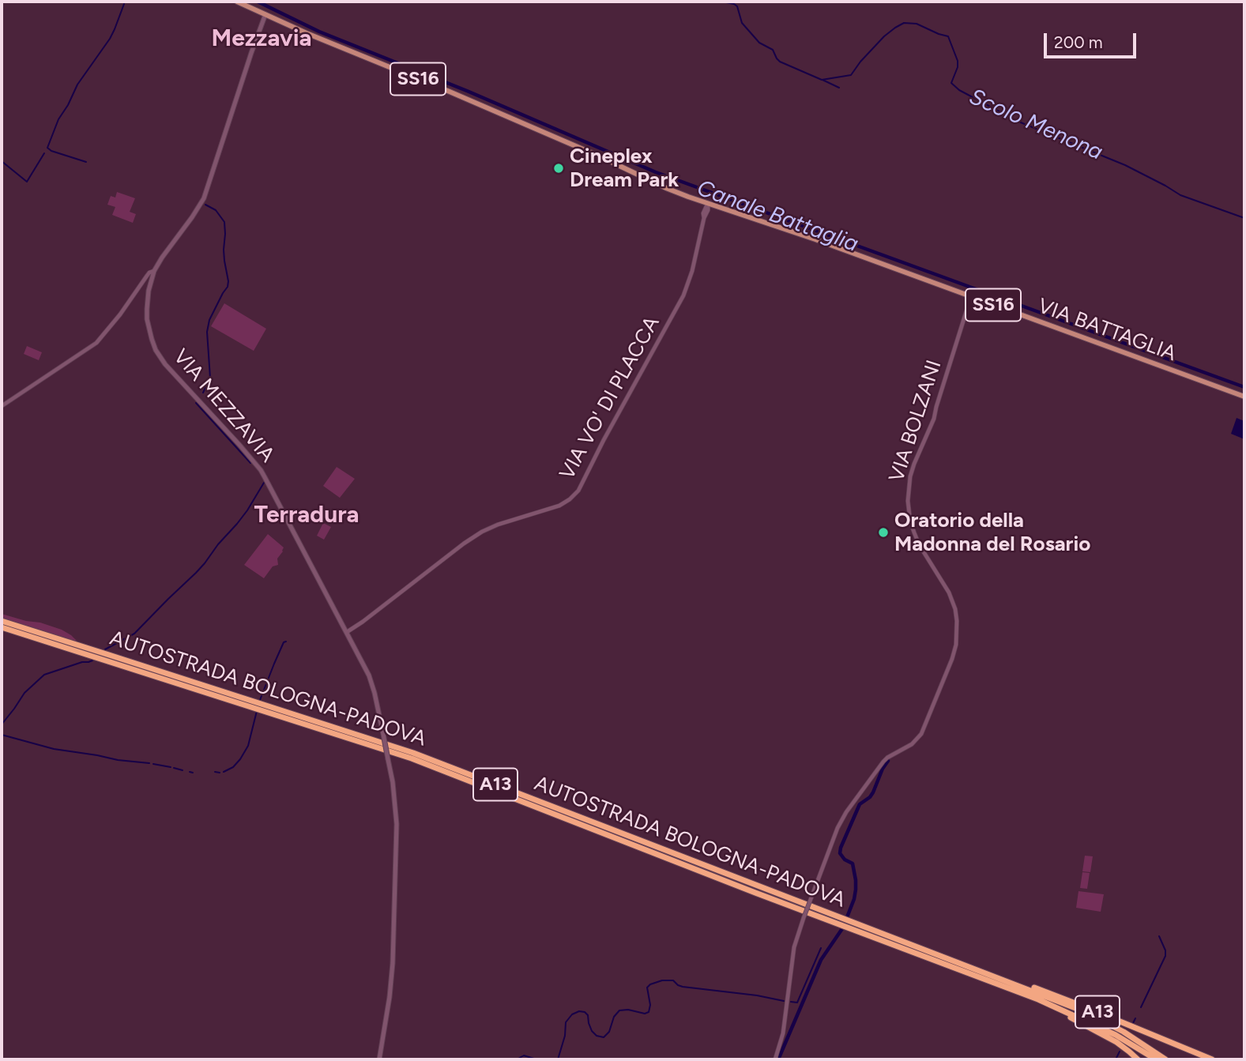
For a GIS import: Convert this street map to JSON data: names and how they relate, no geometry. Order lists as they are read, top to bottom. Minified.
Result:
{"streets":{"highway":["AUTOSTRADA BOLOGNA-PADOVA","A13"],"main road":["SS16","VIA BATTAGLIA","VIA MEZZAVIA"],"street":["VIA VO' DI PLACCA","VIA BOLZANI"]},"crossings":[["SS16","VIA BATTAGLIA"],["SS16","VIA VO' DI PLACCA"],["SS16","VIA MEZZAVIA"],["VIA BATTAGLIA","VIA BOLZANI"],["VIA VO' DI PLACCA","VIA MEZZAVIA"],["AUTOSTRADA BOLOGNA-PADOVA","A13"]],"districts":["Mezzavia","Terradura"],"water":["Scolo Menona","Canale Battaglia"],"places":["Cineplex Dream Park","Oratorio della Madonna del Rosario"],"scale_bar":"200 m"}
